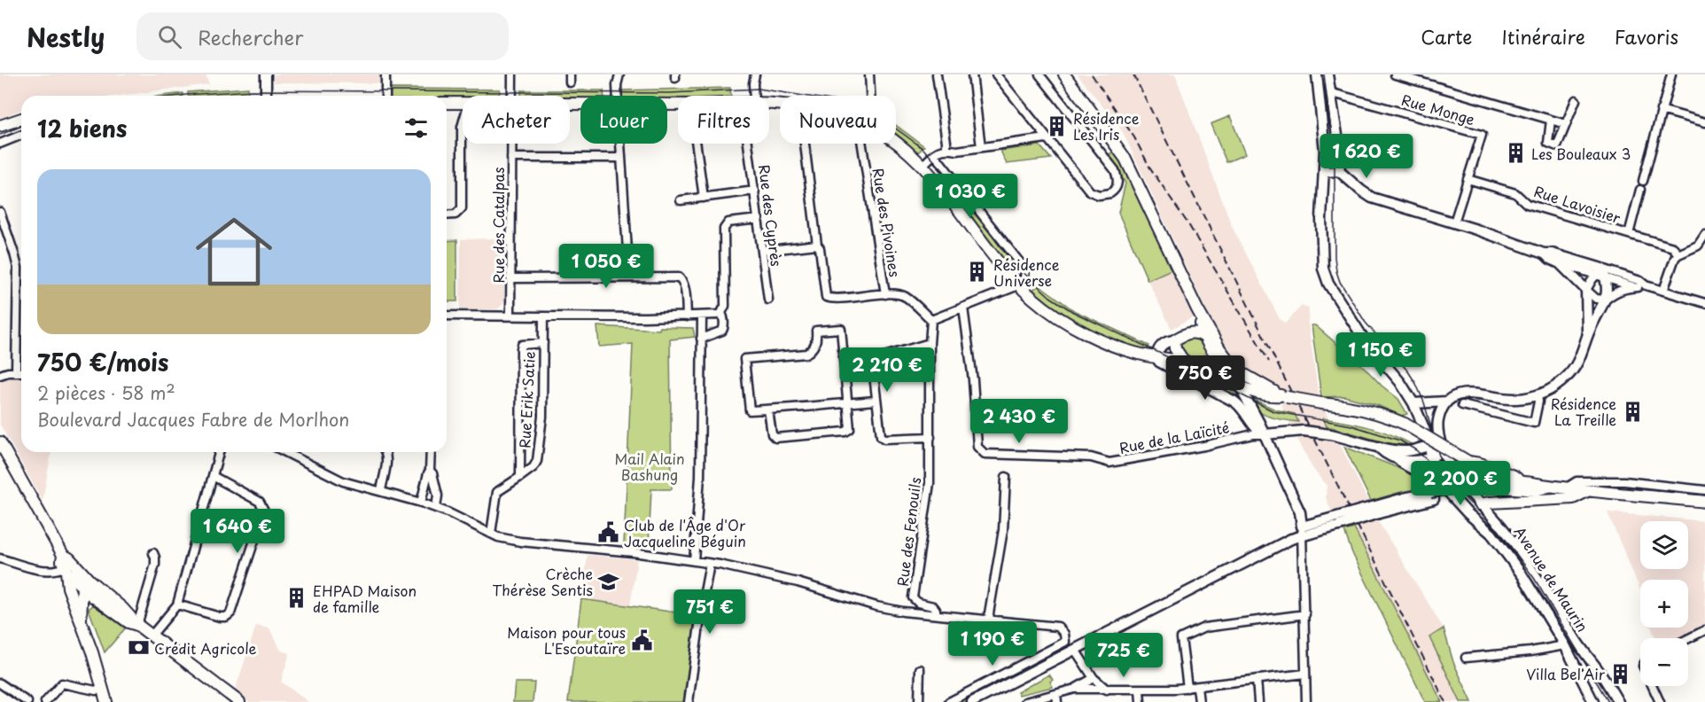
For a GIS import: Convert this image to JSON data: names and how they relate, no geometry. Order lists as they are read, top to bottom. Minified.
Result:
{"streets":{"street":["Rue Monge","Rue Lavoisier","Rue des Cyprès","Rue des Pivoines","Rue des Catalpas","Rue Erik Satie","Rue de la Laïcité","Rue des Fenouils","Avenue de Maurin"]},"crossings":[["Rue Monge","Rue Lavoisier"]],"parks":["Mail Alain Bashung"],"places":{"building":["Résidence Les Iris","Les Bouleaux 3","Résidence Universe","Résidence La Treille","EHPAD Maison de famille","Villa Bel'Air"],"public building":["Club de l'Âge d'Or Jacqueline Béguin","Maison pour tous L'Escoutaïre"],"school or university":["Crèche Thérèse Sentis"],"bank":["Crédit Agricole"]},"page":{"header":"Nestly","search":"Rechercher","nav":["Carte","Itinéraire","Favoris"],"chip":["Acheter","Louer","Filtres","Nouveau"],"heading":"12 biens","price":["1 620 €","1 030 €","1 050 €","1 150 €","2 210 €","750 €","2 430 €","2 200 €","1 640 €","751 €","1 190 €","725 €"],"list":[{"name":"750 €/mois","note":"2 pièces · 58 m² · Boulevard Jacques Fabre de Morlhon"}],"map_buttons":["+","−"]}}
